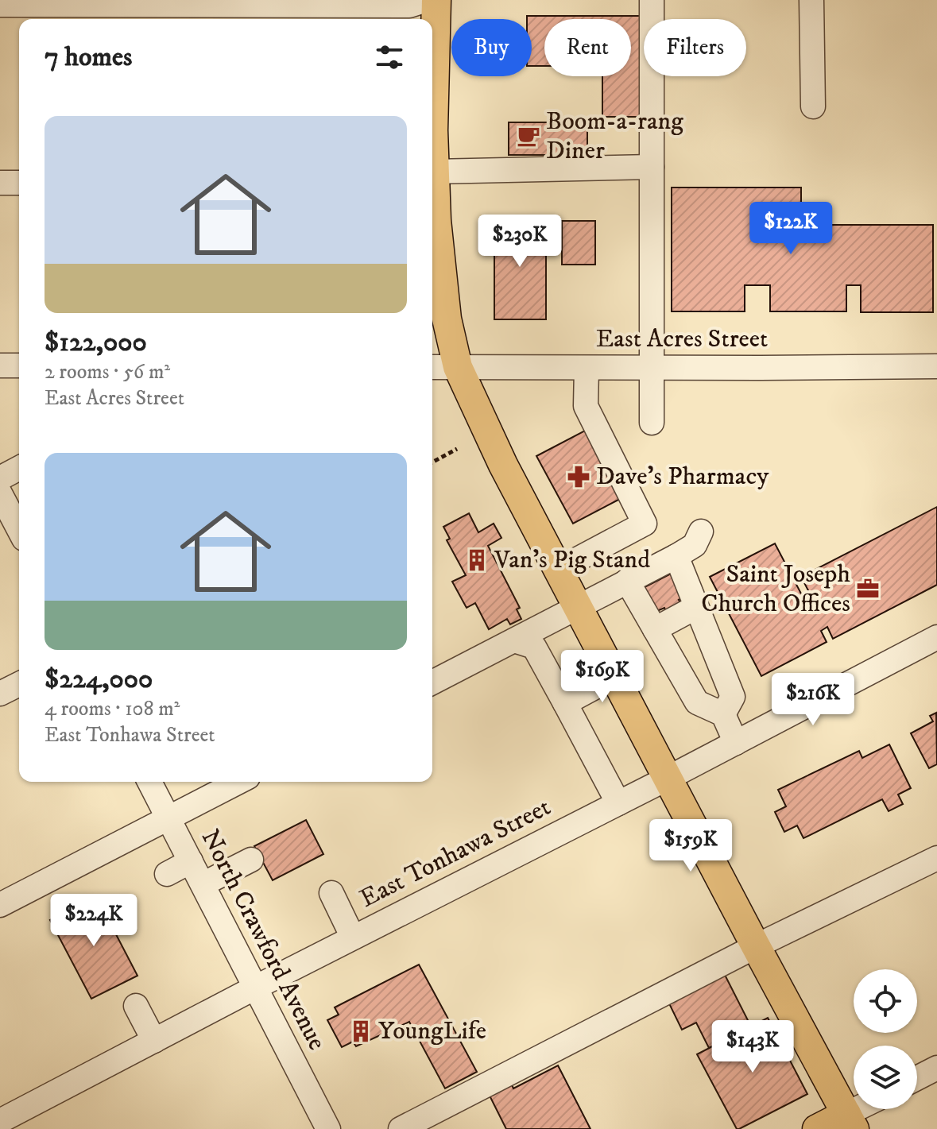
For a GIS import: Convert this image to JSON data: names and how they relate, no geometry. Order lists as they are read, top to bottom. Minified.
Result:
{"streets":{"street":["East Acres Street","East Tonhawa Street","North Crawford Avenue"]},"crossings":[["East Tonhawa Street","North Crawford Avenue"]],"places":{"cafe":["Boom-a-rang Diner"],"pharmacy":["Dave's Pharmacy"],"building":["Van's Pig Stand","YoungLife"],"office":["Saint Joseph Church Offices"]},"page":{"chip":["Buy","Rent","Filters"],"heading":"7 homes","list":[{"name":"$122,000","note":"2 rooms · 56 m² · East Acres Street"},{"name":"$224,000","note":"4 rooms · 108 m² · East Tonhawa Street"}],"price":["$122K","$230K","$169K","$216K","$159K","$224K","$143K"]}}
